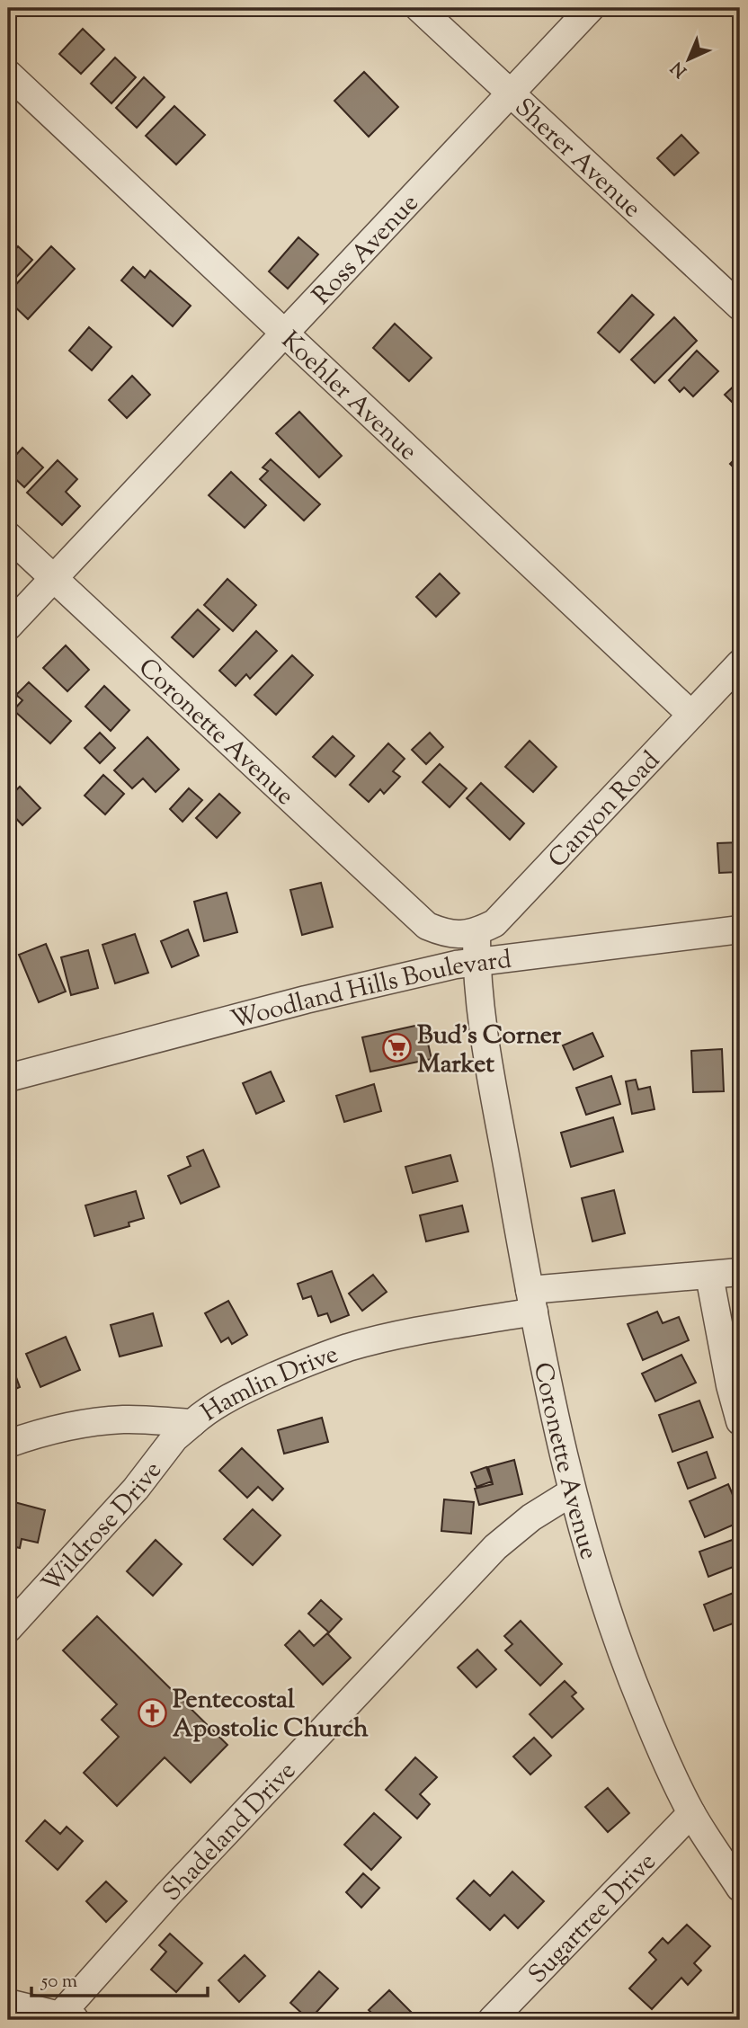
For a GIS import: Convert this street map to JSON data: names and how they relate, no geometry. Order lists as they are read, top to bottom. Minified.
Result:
{"streets":{"street":["Sherer Avenue","Ross Avenue","Koehler Avenue","Coronette Avenue","Canyon Road","Woodland Hills Boulevard","Hamlin Drive","Wildrose Drive","Shadeland Drive","Sugartree Drive"]},"crossings":[["Sherer Avenue","Ross Avenue"],["Ross Avenue","Koehler Avenue"],["Ross Avenue","Coronette Avenue"],["Koehler Avenue","Canyon Road"],["Coronette Avenue","Canyon Road"],["Coronette Avenue","Woodland Hills Boulevard"],["Coronette Avenue","Hamlin Drive"],["Coronette Avenue","Shadeland Drive"],["Coronette Avenue","Sugartree Drive"],["Hamlin Drive","Wildrose Drive"]],"places":{"supermarket":["Bud's Corner Market"],"church":["Pentecostal Apostolic Church"]},"scale_bar":"50 m","north":"bottom left"}
